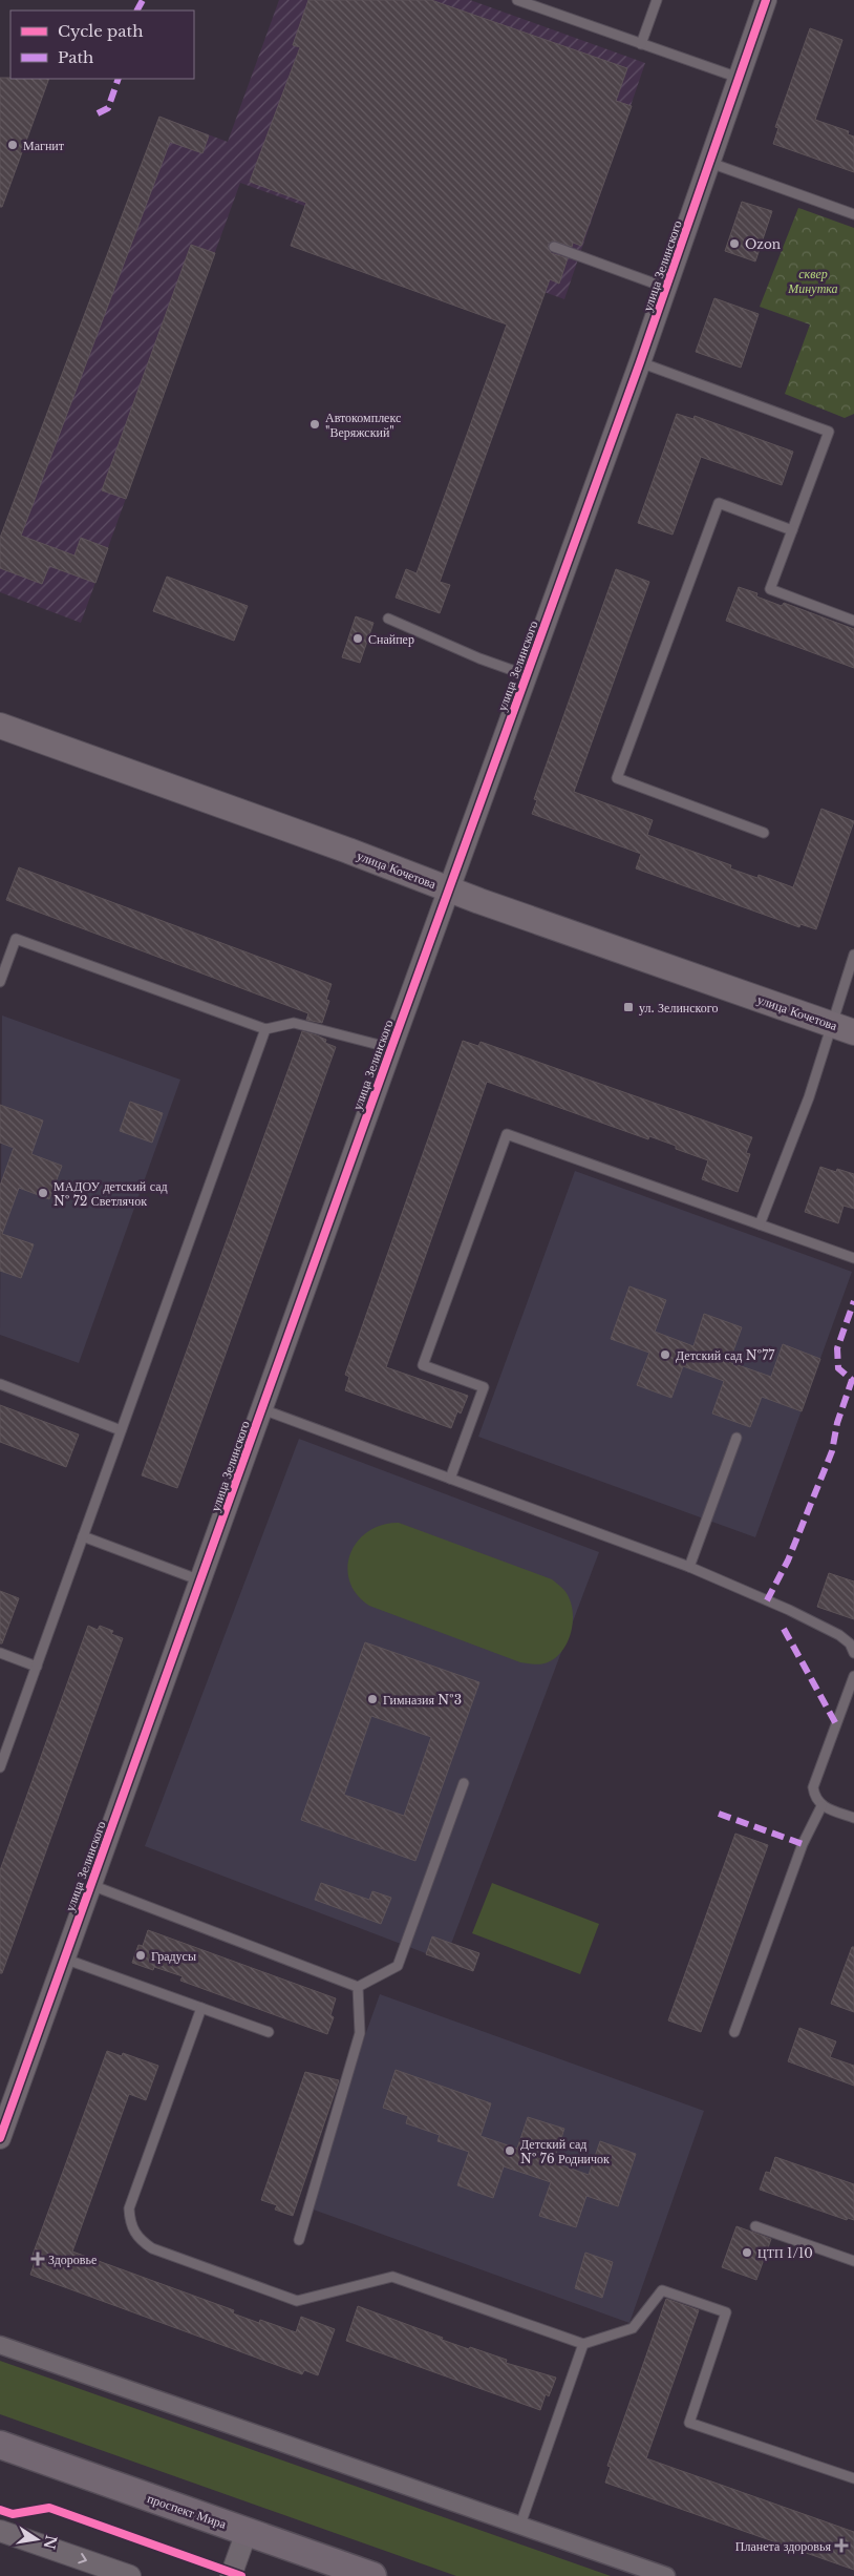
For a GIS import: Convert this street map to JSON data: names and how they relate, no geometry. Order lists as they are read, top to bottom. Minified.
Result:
{"streets":{"main road":["улица Кочетова","проспект Мира"],"street":["улица Зелинского"]},"crossings":[["улица Зелинского","улица Кочетова"]],"parks":["сквер Минутка"],"places":{"other":["Магнит","Ozon","Автокомплекс \"Веряжский\"","Снайпер","МАДОУ детский сад № 72 Светлячок","Детский сад №77","Гимназия №3","Градусы","Детский сад № 76 Родничок","ЦТП 1/10"],"transit":["ул. Зелинского"],"health":["Здоровье","Планета здоровья"]},"legend":["Cycle path","Path"],"north":"right"}
